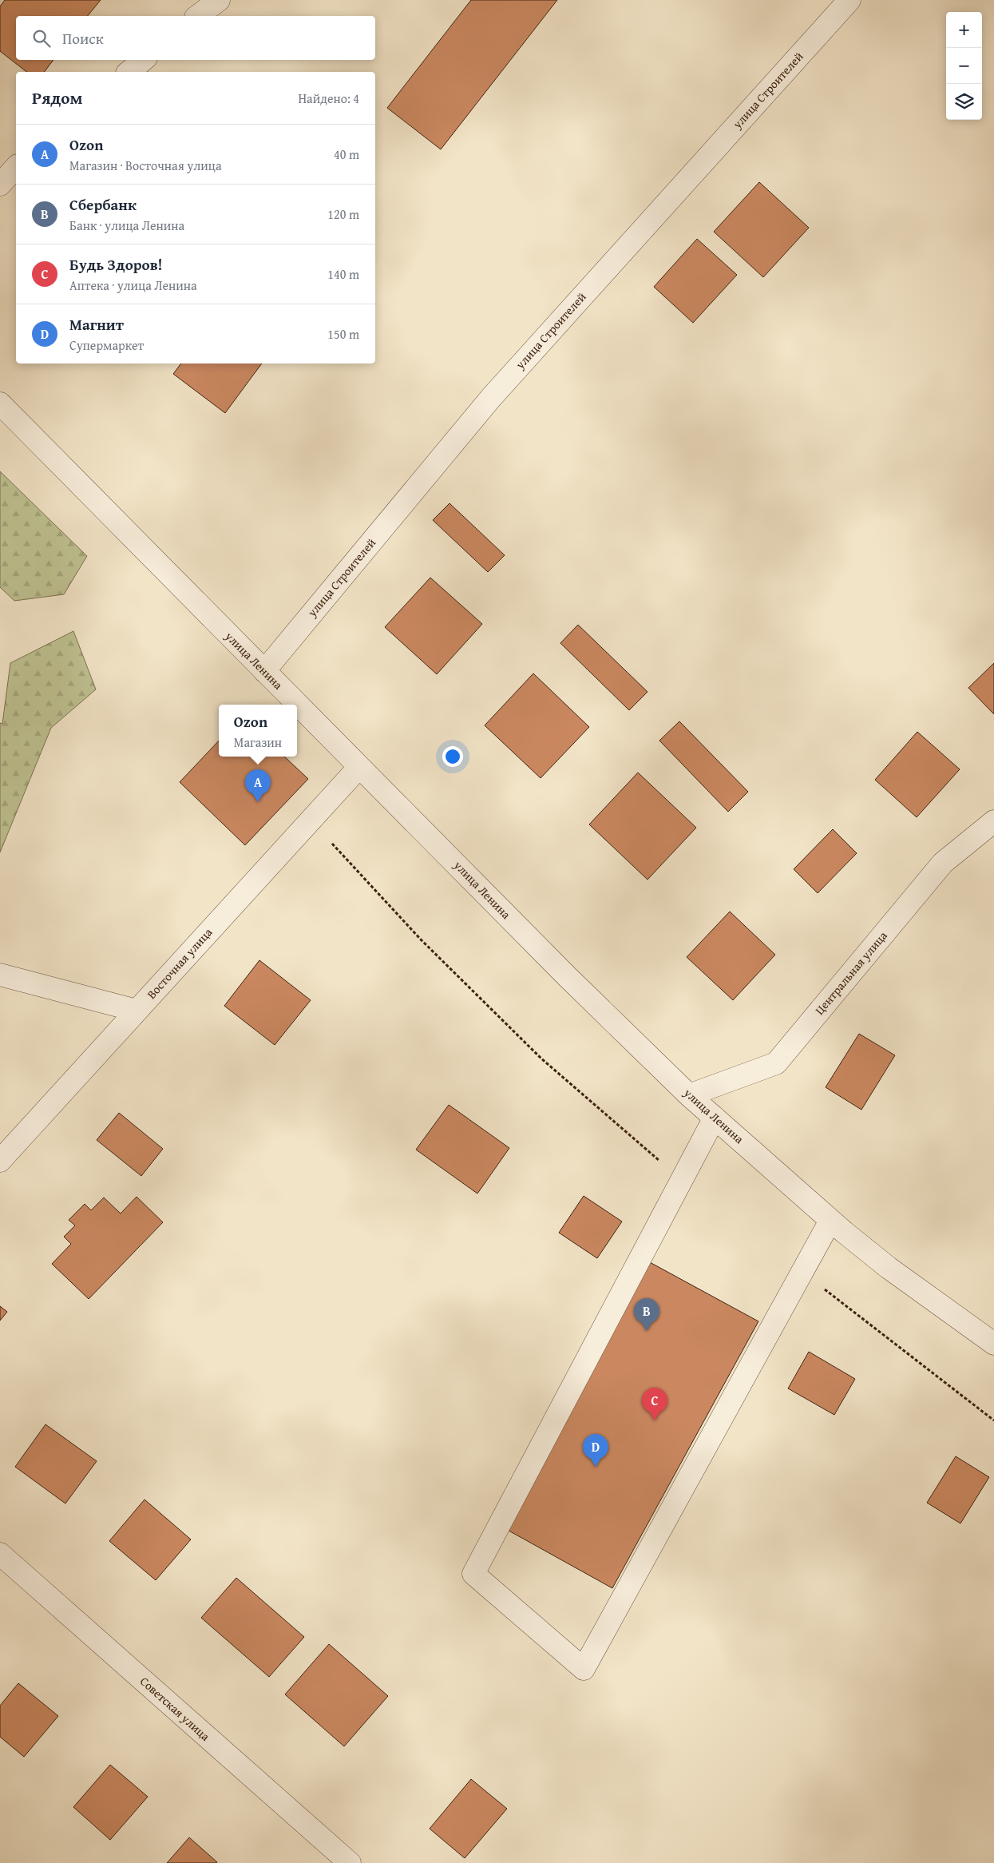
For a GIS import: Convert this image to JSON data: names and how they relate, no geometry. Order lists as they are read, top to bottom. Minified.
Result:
{"streets":{"street":["улица Строителей","улица Ленина","Восточная улица","Центральная улица","Советская улица"]},"crossings":[["улица Строителей","улица Ленина"],["улица Ленина","Восточная улица"],["улица Ленина","Центральная улица"]],"page":{"map_buttons":["+","−"],"search":"Поиск","heading":["Рядом","Найдено: 4"],"list":[{"mark":"A","name":"Ozon","note":"Магазин · Восточная улица","value":"40 m"},{"mark":"B","name":"Сбербанк","note":"Банк · улица Ленина","value":"120 m"},{"mark":"C","name":"Будь Здоров!","note":"Аптека · улица Ленина","value":"140 m"},{"mark":"D","name":"Магнит","note":"Супермаркет","value":"150 m"}],"popup":["Ozon","Магазин"],"pins":["A","B","C","D"]}}
